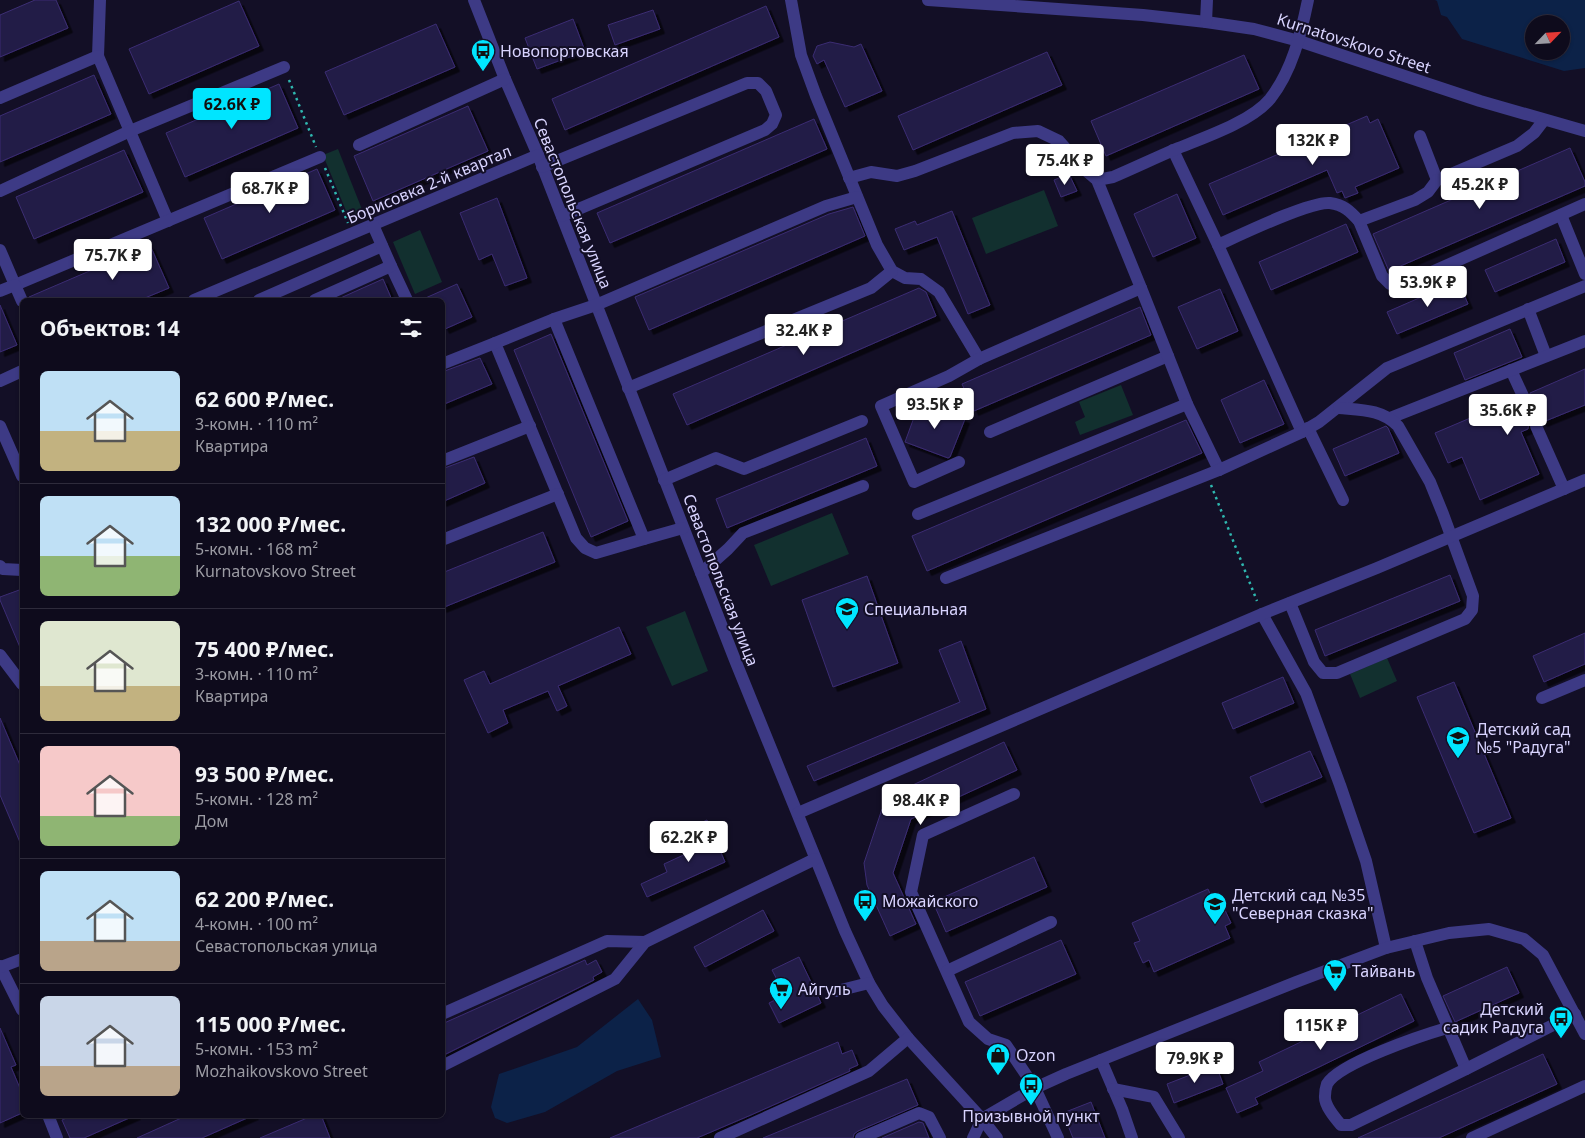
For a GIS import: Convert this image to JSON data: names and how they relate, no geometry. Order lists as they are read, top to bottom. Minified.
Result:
{"streets":{"street":["Kurnatovskovo Street","Борисовка 2-й квартал","Севастопольская улица"]},"crossings":[["Борисовка 2-й квартал","Севастопольская улица"]],"places":{"bus stop":["Новопортовская","Можайского","Детский садик Радуга","Призывной пункт"],"school or university":["Специальная","Детский сад №5 \"Радуга\"","Детский сад №35 \"Северная сказка\""],"supermarket":["Тайвань","Айгуль"],"shop":["Ozon"]},"north":"top right","page":{"price":["62.6K ₽","132K ₽","75.4K ₽","45.2K ₽","68.7K ₽","75.7K ₽","53.9K ₽","32.4K ₽","93.5K ₽","35.6K ₽","98.4K ₽","62.2K ₽","115K ₽","79.9K ₽"],"heading":"Объектов: 14","list":[{"name":"62 600 ₽/мес.","note":"3-комн. · 110 m² · Квартира"},{"name":"132 000 ₽/мес.","note":"5-комн. · 168 m² · Kurnatovskovo Street"},{"name":"75 400 ₽/мес.","note":"3-комн. · 110 m² · Квартира"},{"name":"93 500 ₽/мес.","note":"5-комн. · 128 m² · Дом"},{"name":"62 200 ₽/мес.","note":"4-комн. · 100 m² · Севастопольская улица"},{"name":"115 000 ₽/мес.","note":"5-комн. · 153 m² · Mozhaikovskovo Street"}]}}
